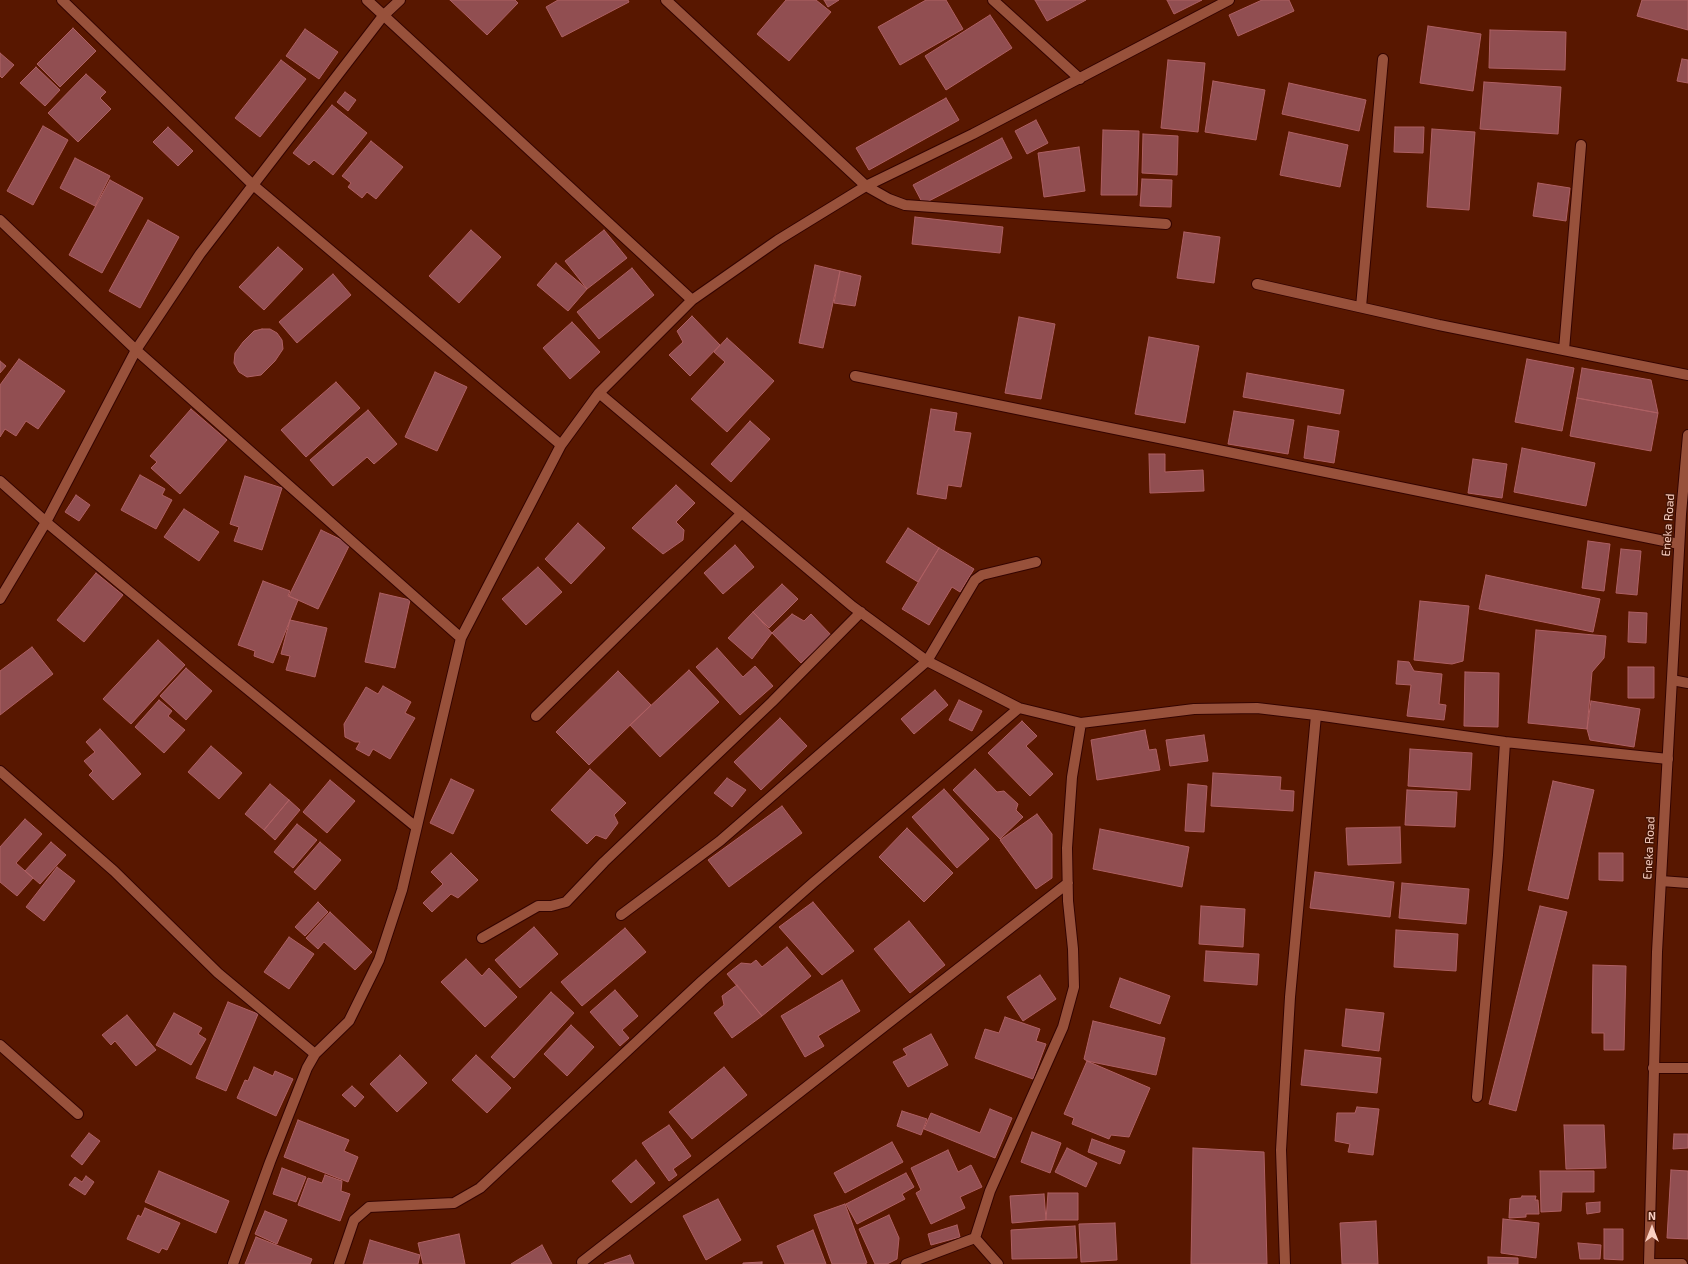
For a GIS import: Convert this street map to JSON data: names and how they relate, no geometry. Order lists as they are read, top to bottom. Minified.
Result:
{"streets":{"street":["Eneka Road"]},"north":"top"}
